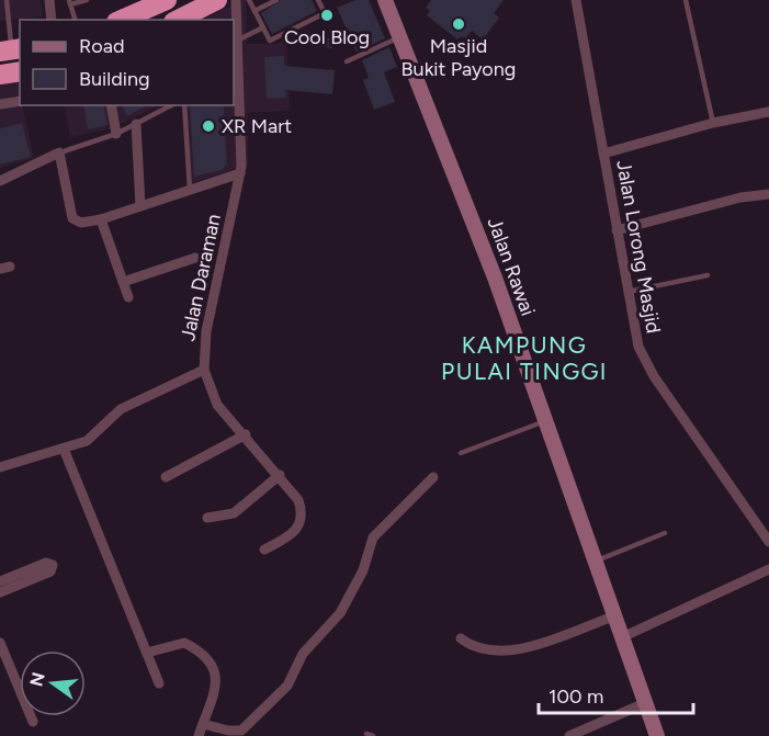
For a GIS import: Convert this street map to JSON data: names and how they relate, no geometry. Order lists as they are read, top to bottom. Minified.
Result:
{"streets":{"main road":["Jalan Rawai"],"street":["Jalan Lorong Masjid","Jalan Daraman"]},"districts":["KAMPUNG PULAI TINGGI"],"places":["Cool Blog","Masjid Bukit Payong","XR Mart"],"legend":["Road","Building"],"scale_bar":"100 m","north":"left"}
